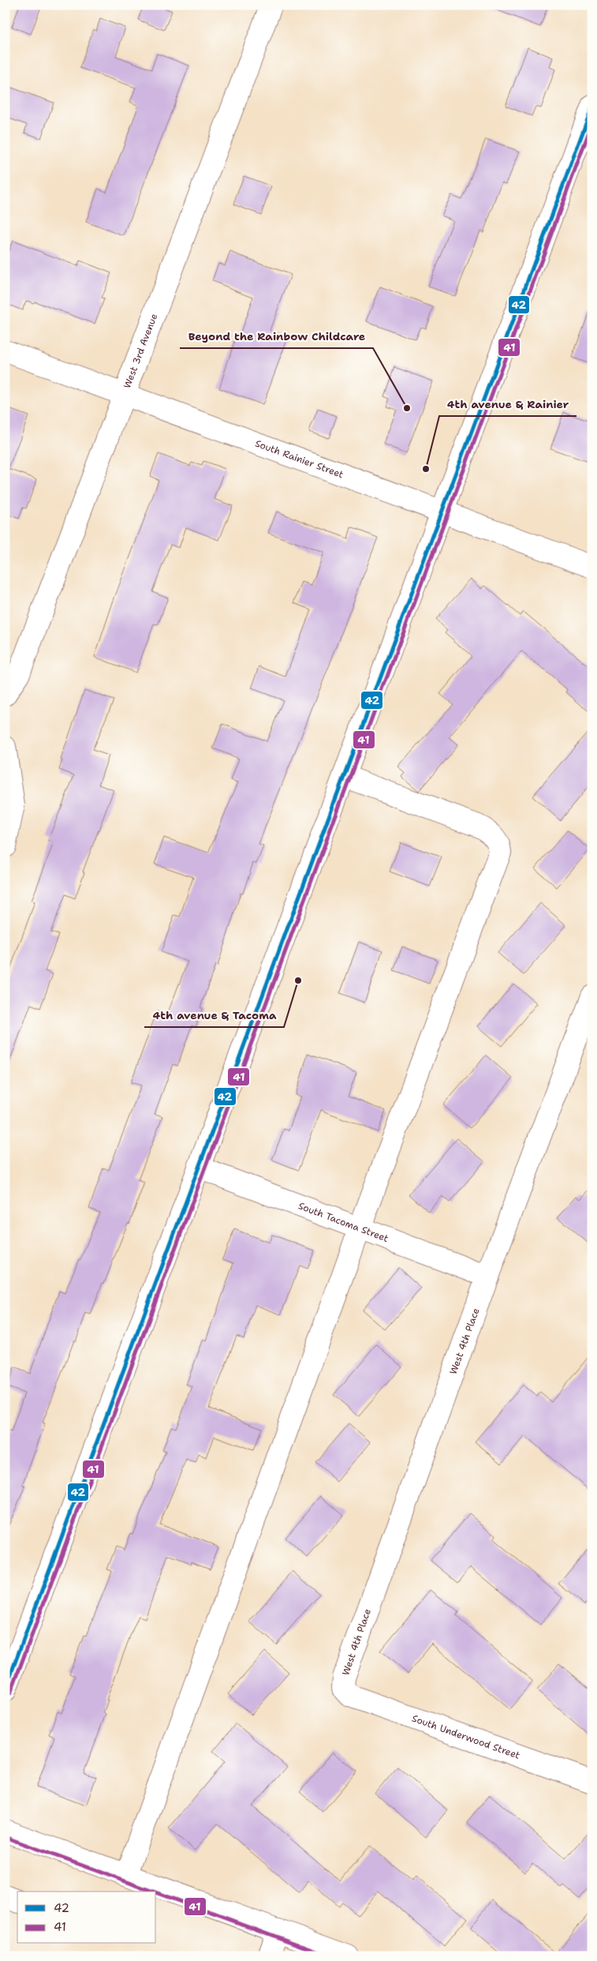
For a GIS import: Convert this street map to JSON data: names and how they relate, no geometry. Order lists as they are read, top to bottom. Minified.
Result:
{"streets":{"street":["West 3rd Avenue","South Rainier Street","South Tacoma Street","West 4th Place","South Underwood Street"]},"crossings":[["West 3rd Avenue","South Rainier Street"],["South Tacoma Street","West 4th Place"],["West 4th Place","South Underwood Street"]],"places":["Beyond the Rainbow Childcare","4th avenue & Rainier","4th avenue & Tacoma"],"lines":["transit line 42","transit line 41"],"legend":["42","41"]}
